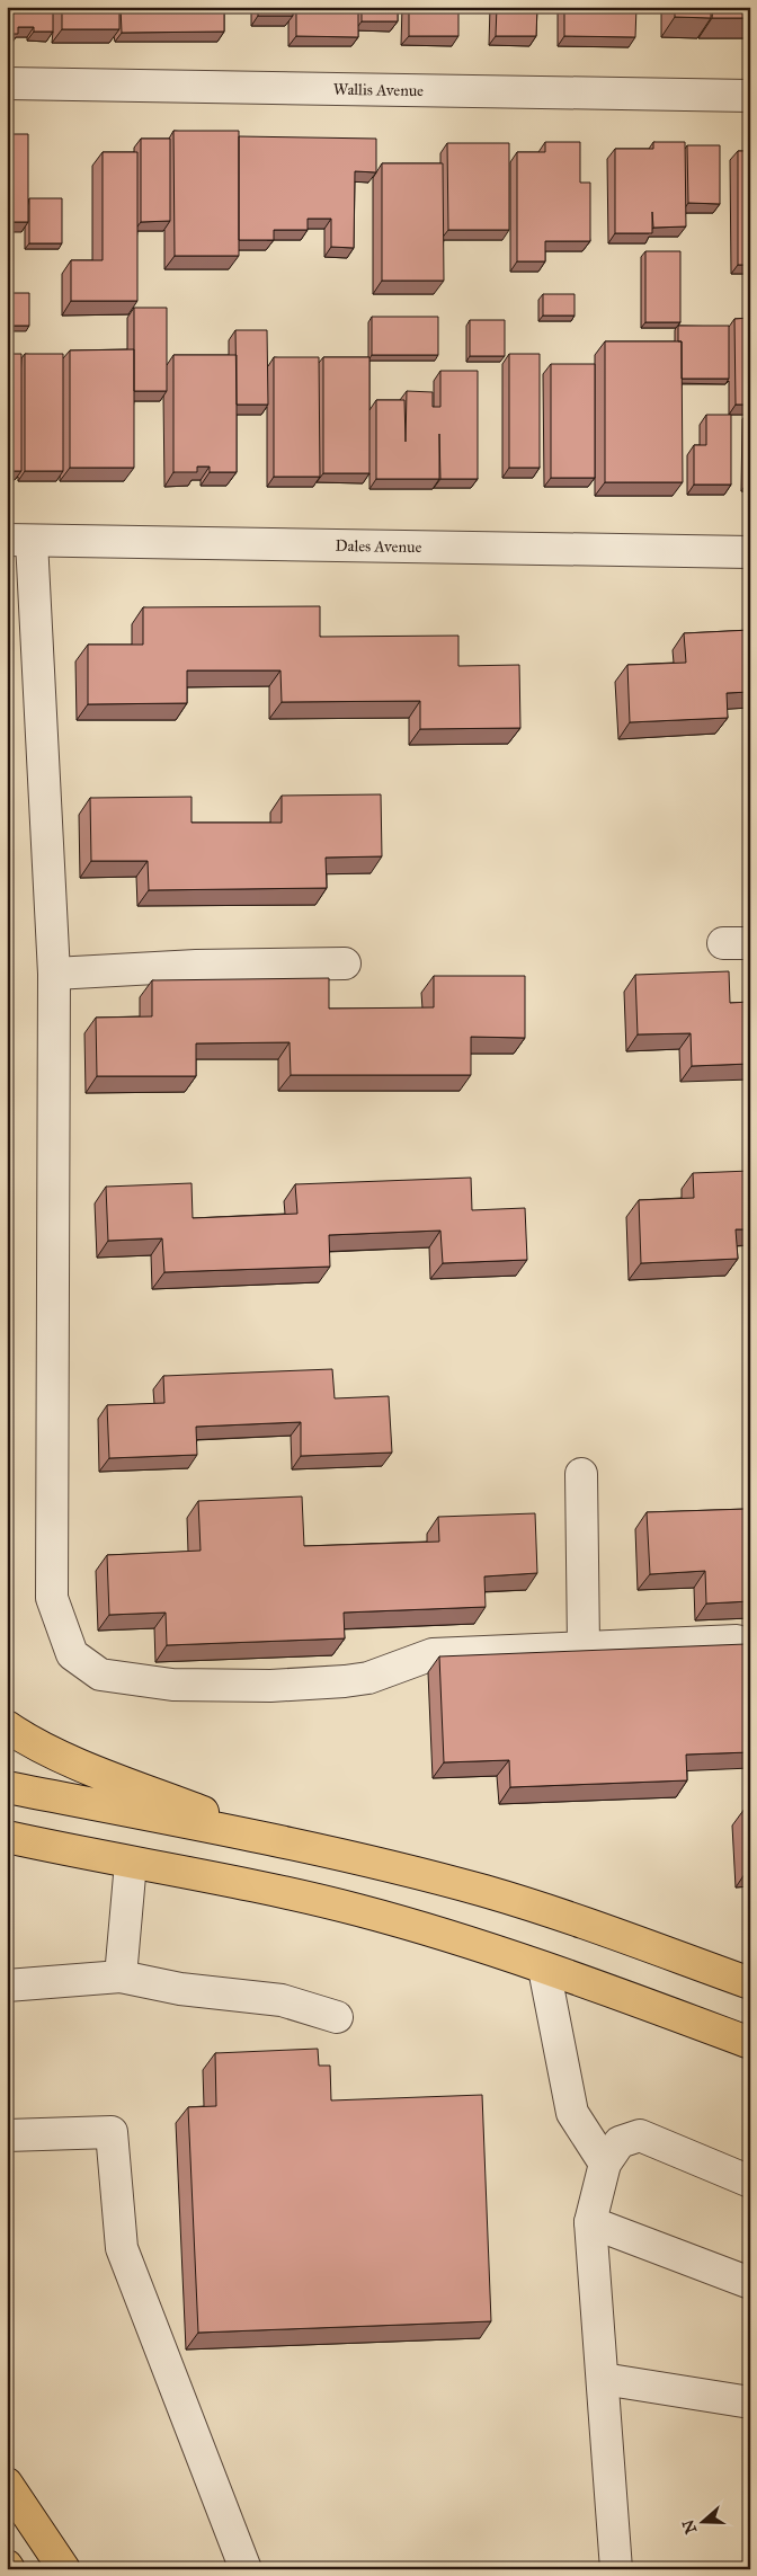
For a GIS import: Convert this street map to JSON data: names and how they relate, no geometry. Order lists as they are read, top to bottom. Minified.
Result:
{"streets":{"street":["Wallis Avenue","Dales Avenue"]},"north":"left"}
